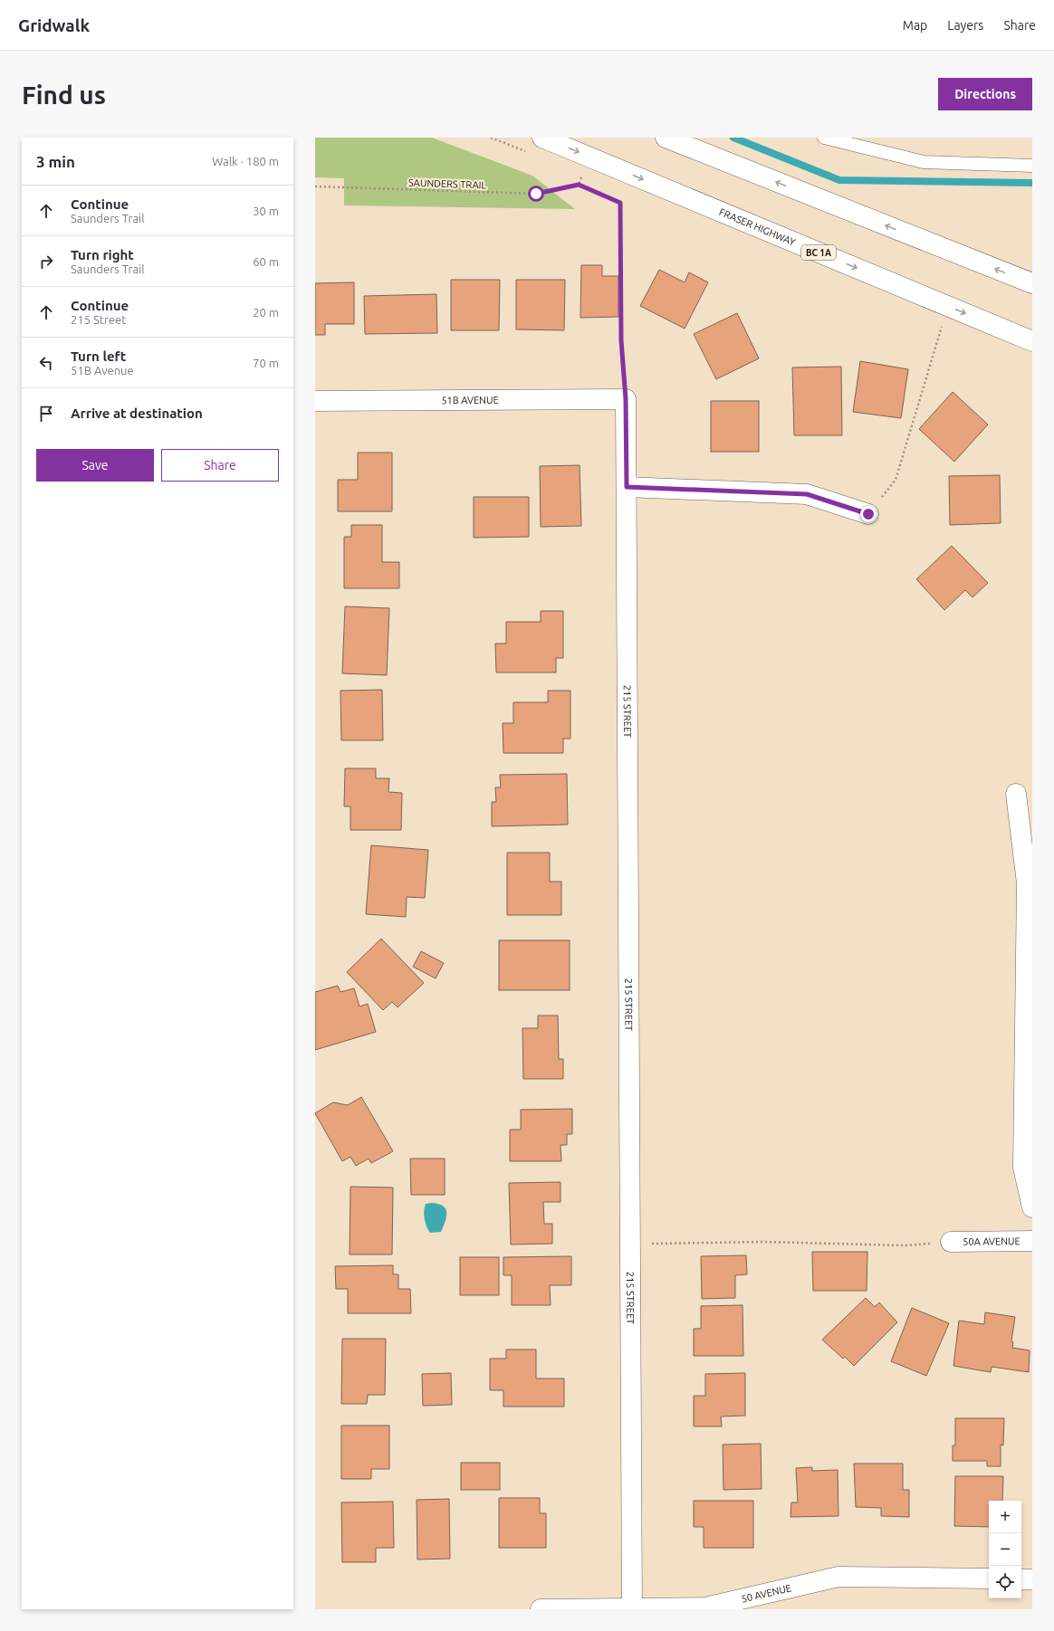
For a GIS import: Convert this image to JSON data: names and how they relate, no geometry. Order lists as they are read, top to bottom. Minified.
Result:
{"streets":{"street":["FRASER HIGHWAY","BC 1A","51B AVENUE","215 STREET","50A AVENUE","50 AVENUE"],"path":["SAUNDERS TRAIL"]},"crossings":[["51B AVENUE","215 STREET"],["215 STREET","50 AVENUE"]],"page":{"header":"Gridwalk","nav":["Map","Layers","Share"],"buttons":["Directions",["Save","Share"]],"title":"Find us","heading":["3 min","Walk · 180 m"],"list":[["Continue","Saunders Trail","30 m"],["Turn right","Saunders Trail","60 m"],["Continue","215 Street","20 m"],["Turn left","51B Avenue","70 m"],"Arrive at destination"],"map_buttons":["+","−"]}}
